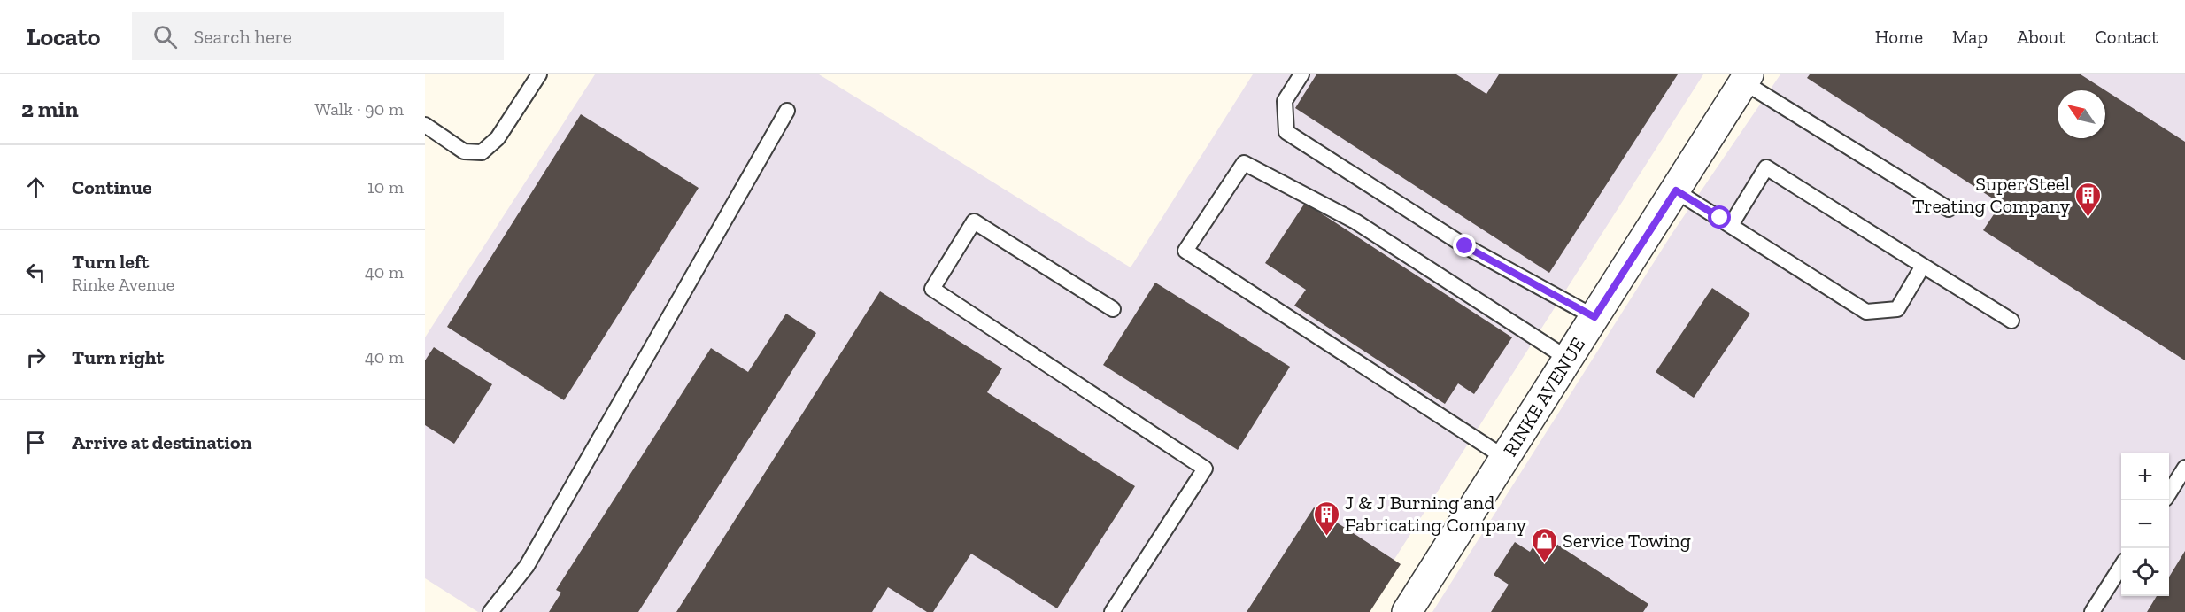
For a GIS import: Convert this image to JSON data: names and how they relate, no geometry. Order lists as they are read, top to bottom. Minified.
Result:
{"streets":{"street":["RINKE AVENUE"]},"places":{"building":["Super Steel Treating Company","J & J Burning and Fabricating Company"],"shop":["Service Towing"]},"north":"top left","page":{"header":"Locato","search":"Search here","nav":["Home","Map","About","Contact"],"heading":["2 min","Walk · 90 m"],"list":[["Continue","10 m"],["Turn left","Rinke Avenue","40 m"],["Turn right","40 m"],"Arrive at destination"],"map_buttons":["+","−"]}}
